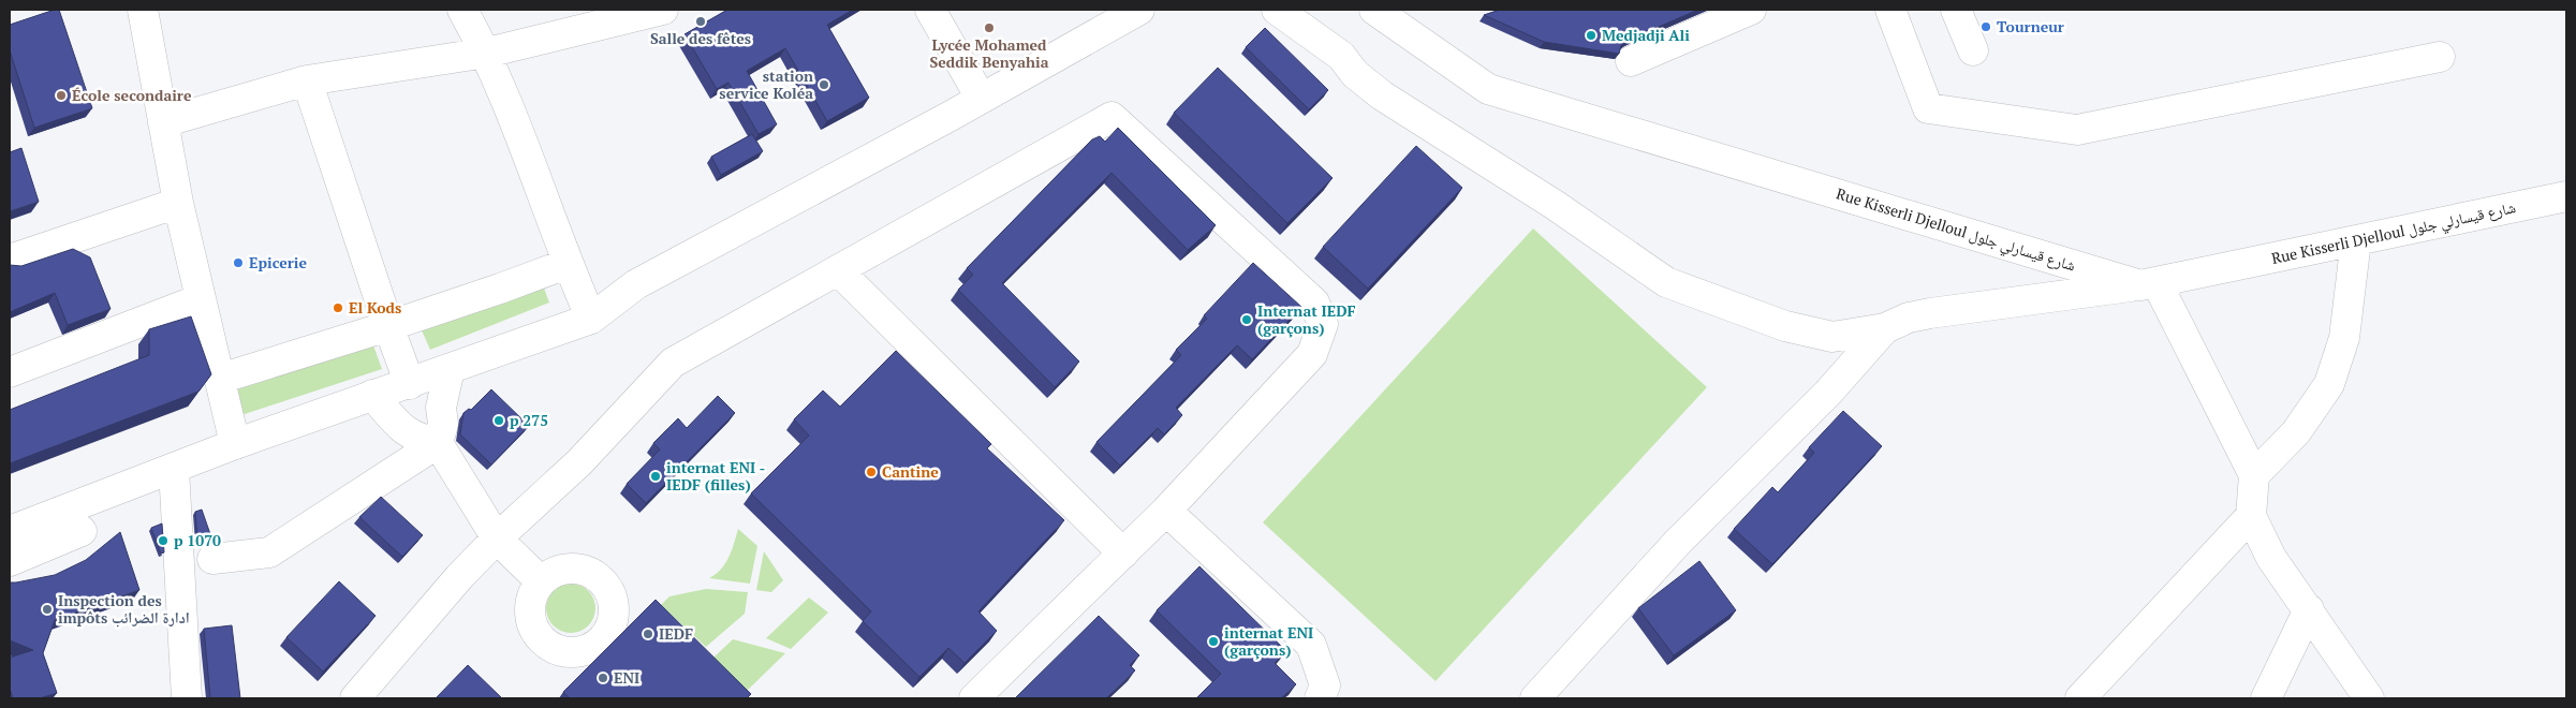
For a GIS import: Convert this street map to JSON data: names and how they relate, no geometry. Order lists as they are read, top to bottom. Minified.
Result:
{"streets":{"street":["Rue Kisserli Djelloul شارع قيسارلي جلول"]},"places":["Salle des fêtes","Tourneur","Lycée Mohamed Seddik Benyahia","Medjadji Ali","station service Koléa","École secondaire","Epicerie","El Kods","Internat IEDF (garçons)","p 275","Cantine","internat ENI - IEDF (filles)","p 1070","Inspection des impôts ادارة الضرائب","IEDF","internat ENI (garçons)","ENI"]}
